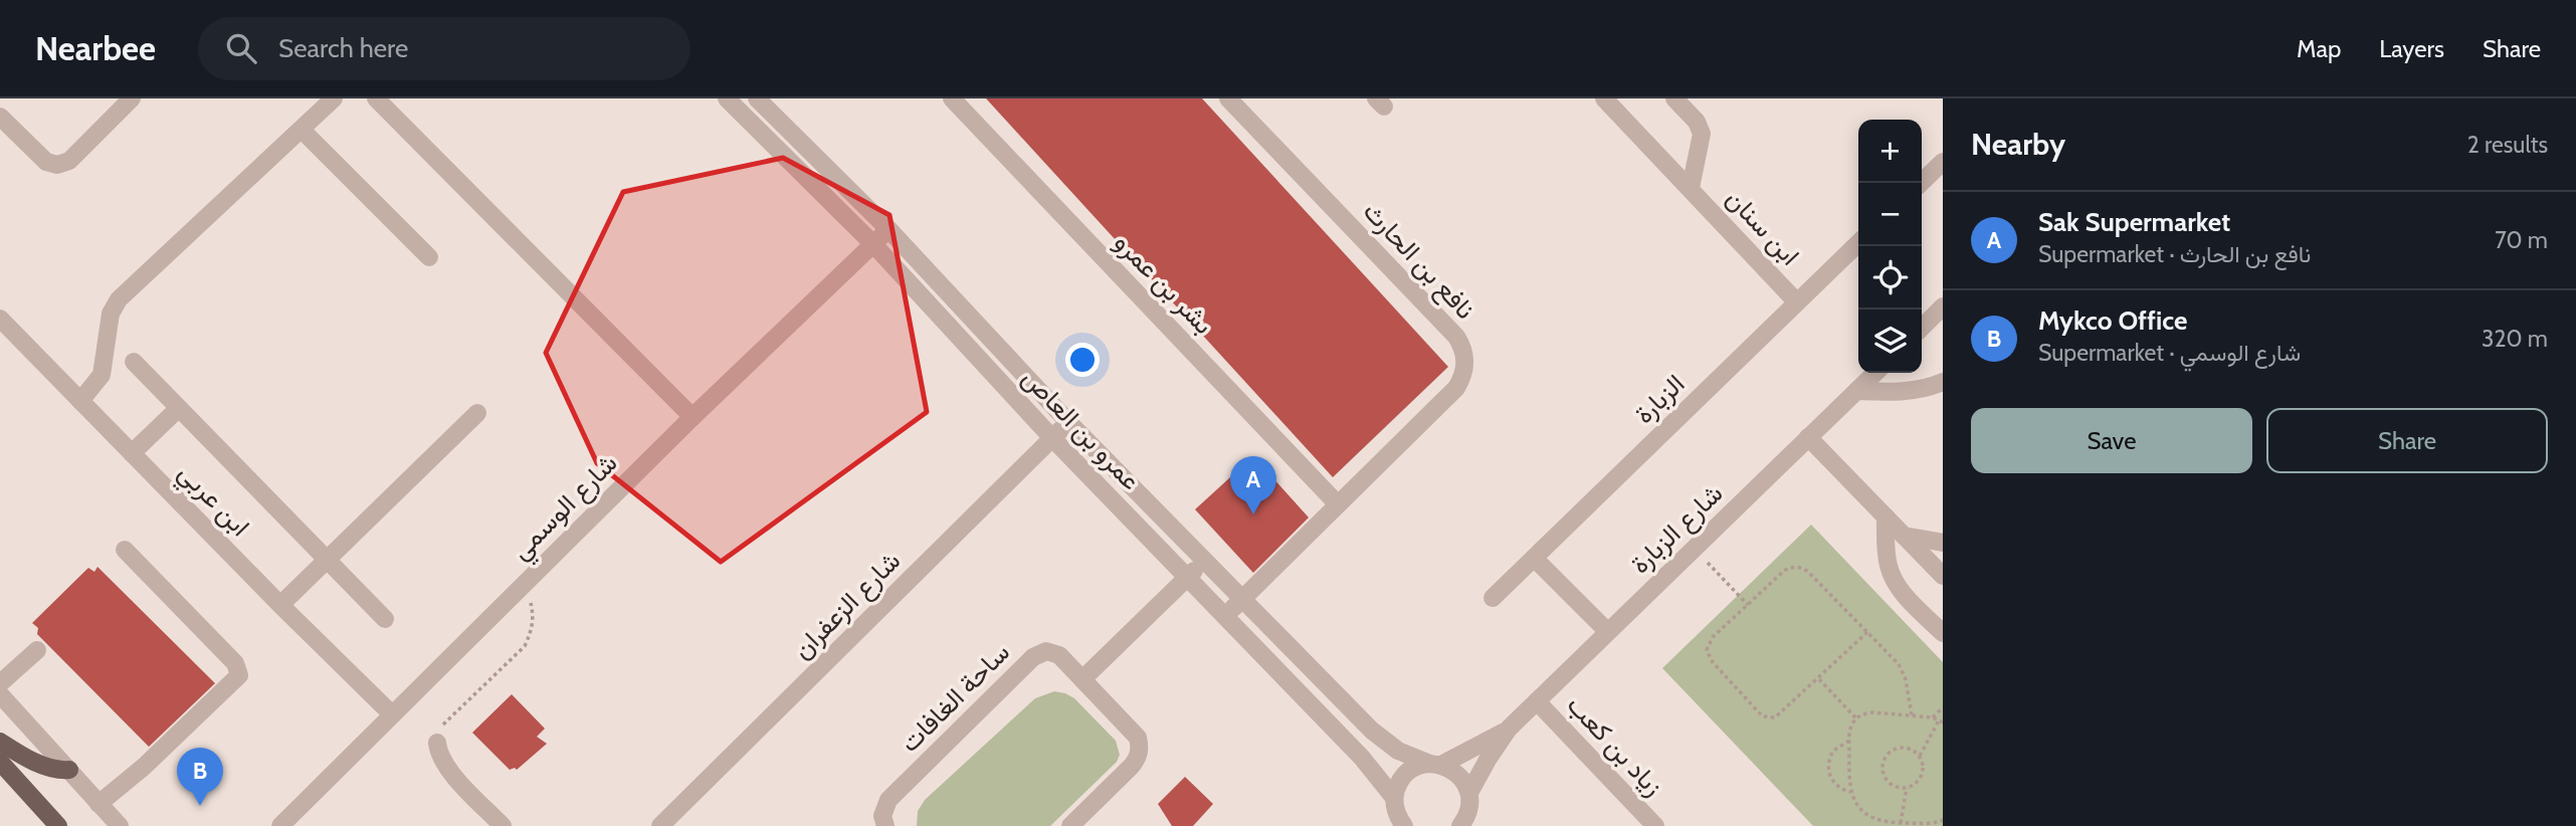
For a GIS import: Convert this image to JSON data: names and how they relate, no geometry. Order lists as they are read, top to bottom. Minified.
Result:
{"streets":{"street":["ابن سنان","نافع بن الحارث","بشر بن عمرو","الزبارة","عمرو بن العاص","ابن عربي","شارع الوسمي","شارع الزبارة","شارع الزعفران","ساحة الغافات","زياد بن كعب"]},"crossings":[["ابن سنان","الزبارة"],["نافع بن الحارث","بشر بن عمرو"],["نافع بن الحارث","عمرو بن العاص"],["عمرو بن العاص","شارع الوسمي"],["عمرو بن العاص","شارع الزبارة"],["عمرو بن العاص","شارع الزعفران"],["ابن عربي","شارع الوسمي"],["شارع الزبارة","زياد بن كعب"]],"page":{"header":"Nearbee","search":"Search here","nav":["Map","Layers","Share"],"heading":["Nearby","2 results"],"map_buttons":["+","−"],"list":[{"mark":"A","name":"Sak Supermarket","note":"Supermarket · نافع بن الحارث","value":"70 m"},{"mark":"B","name":"Mykco Office","note":"Supermarket · شارع الوسمي","value":"320 m"}],"buttons":["Save","Share"],"pins":["A","B"]}}
